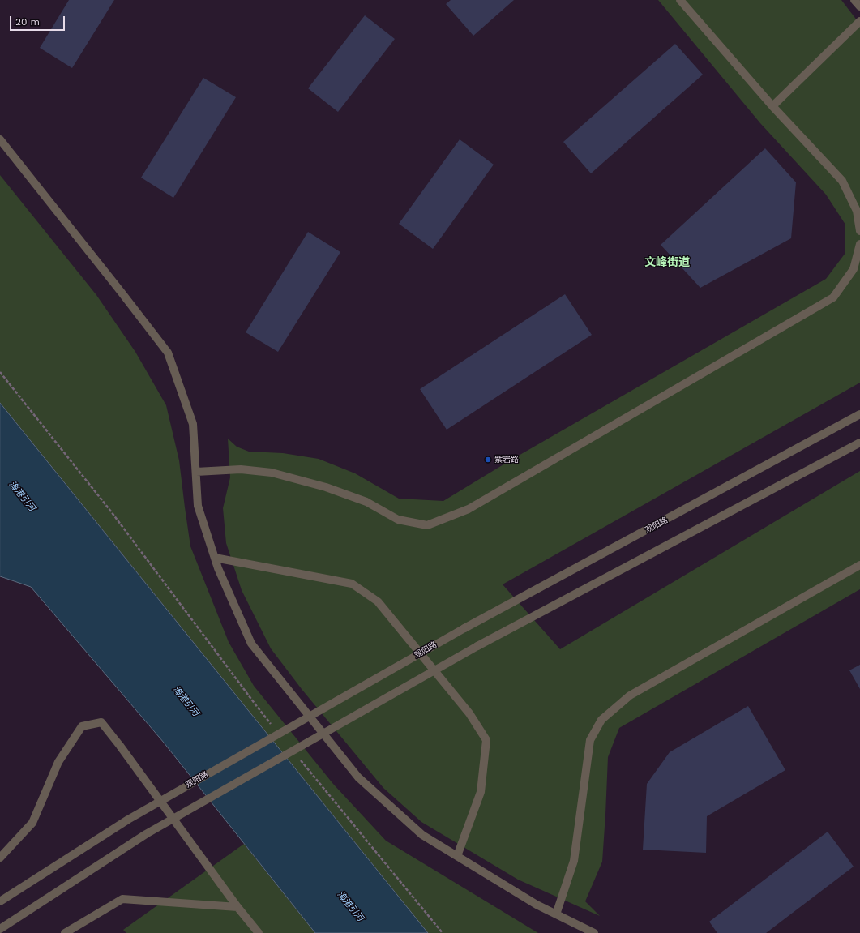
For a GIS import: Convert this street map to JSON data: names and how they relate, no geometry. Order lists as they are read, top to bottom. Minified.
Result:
{"streets":{"street":["观阳路"]},"districts":["文峰街道"],"water":["海港引河"],"places":["紫岩路"],"scale_bar":"20 m"}
